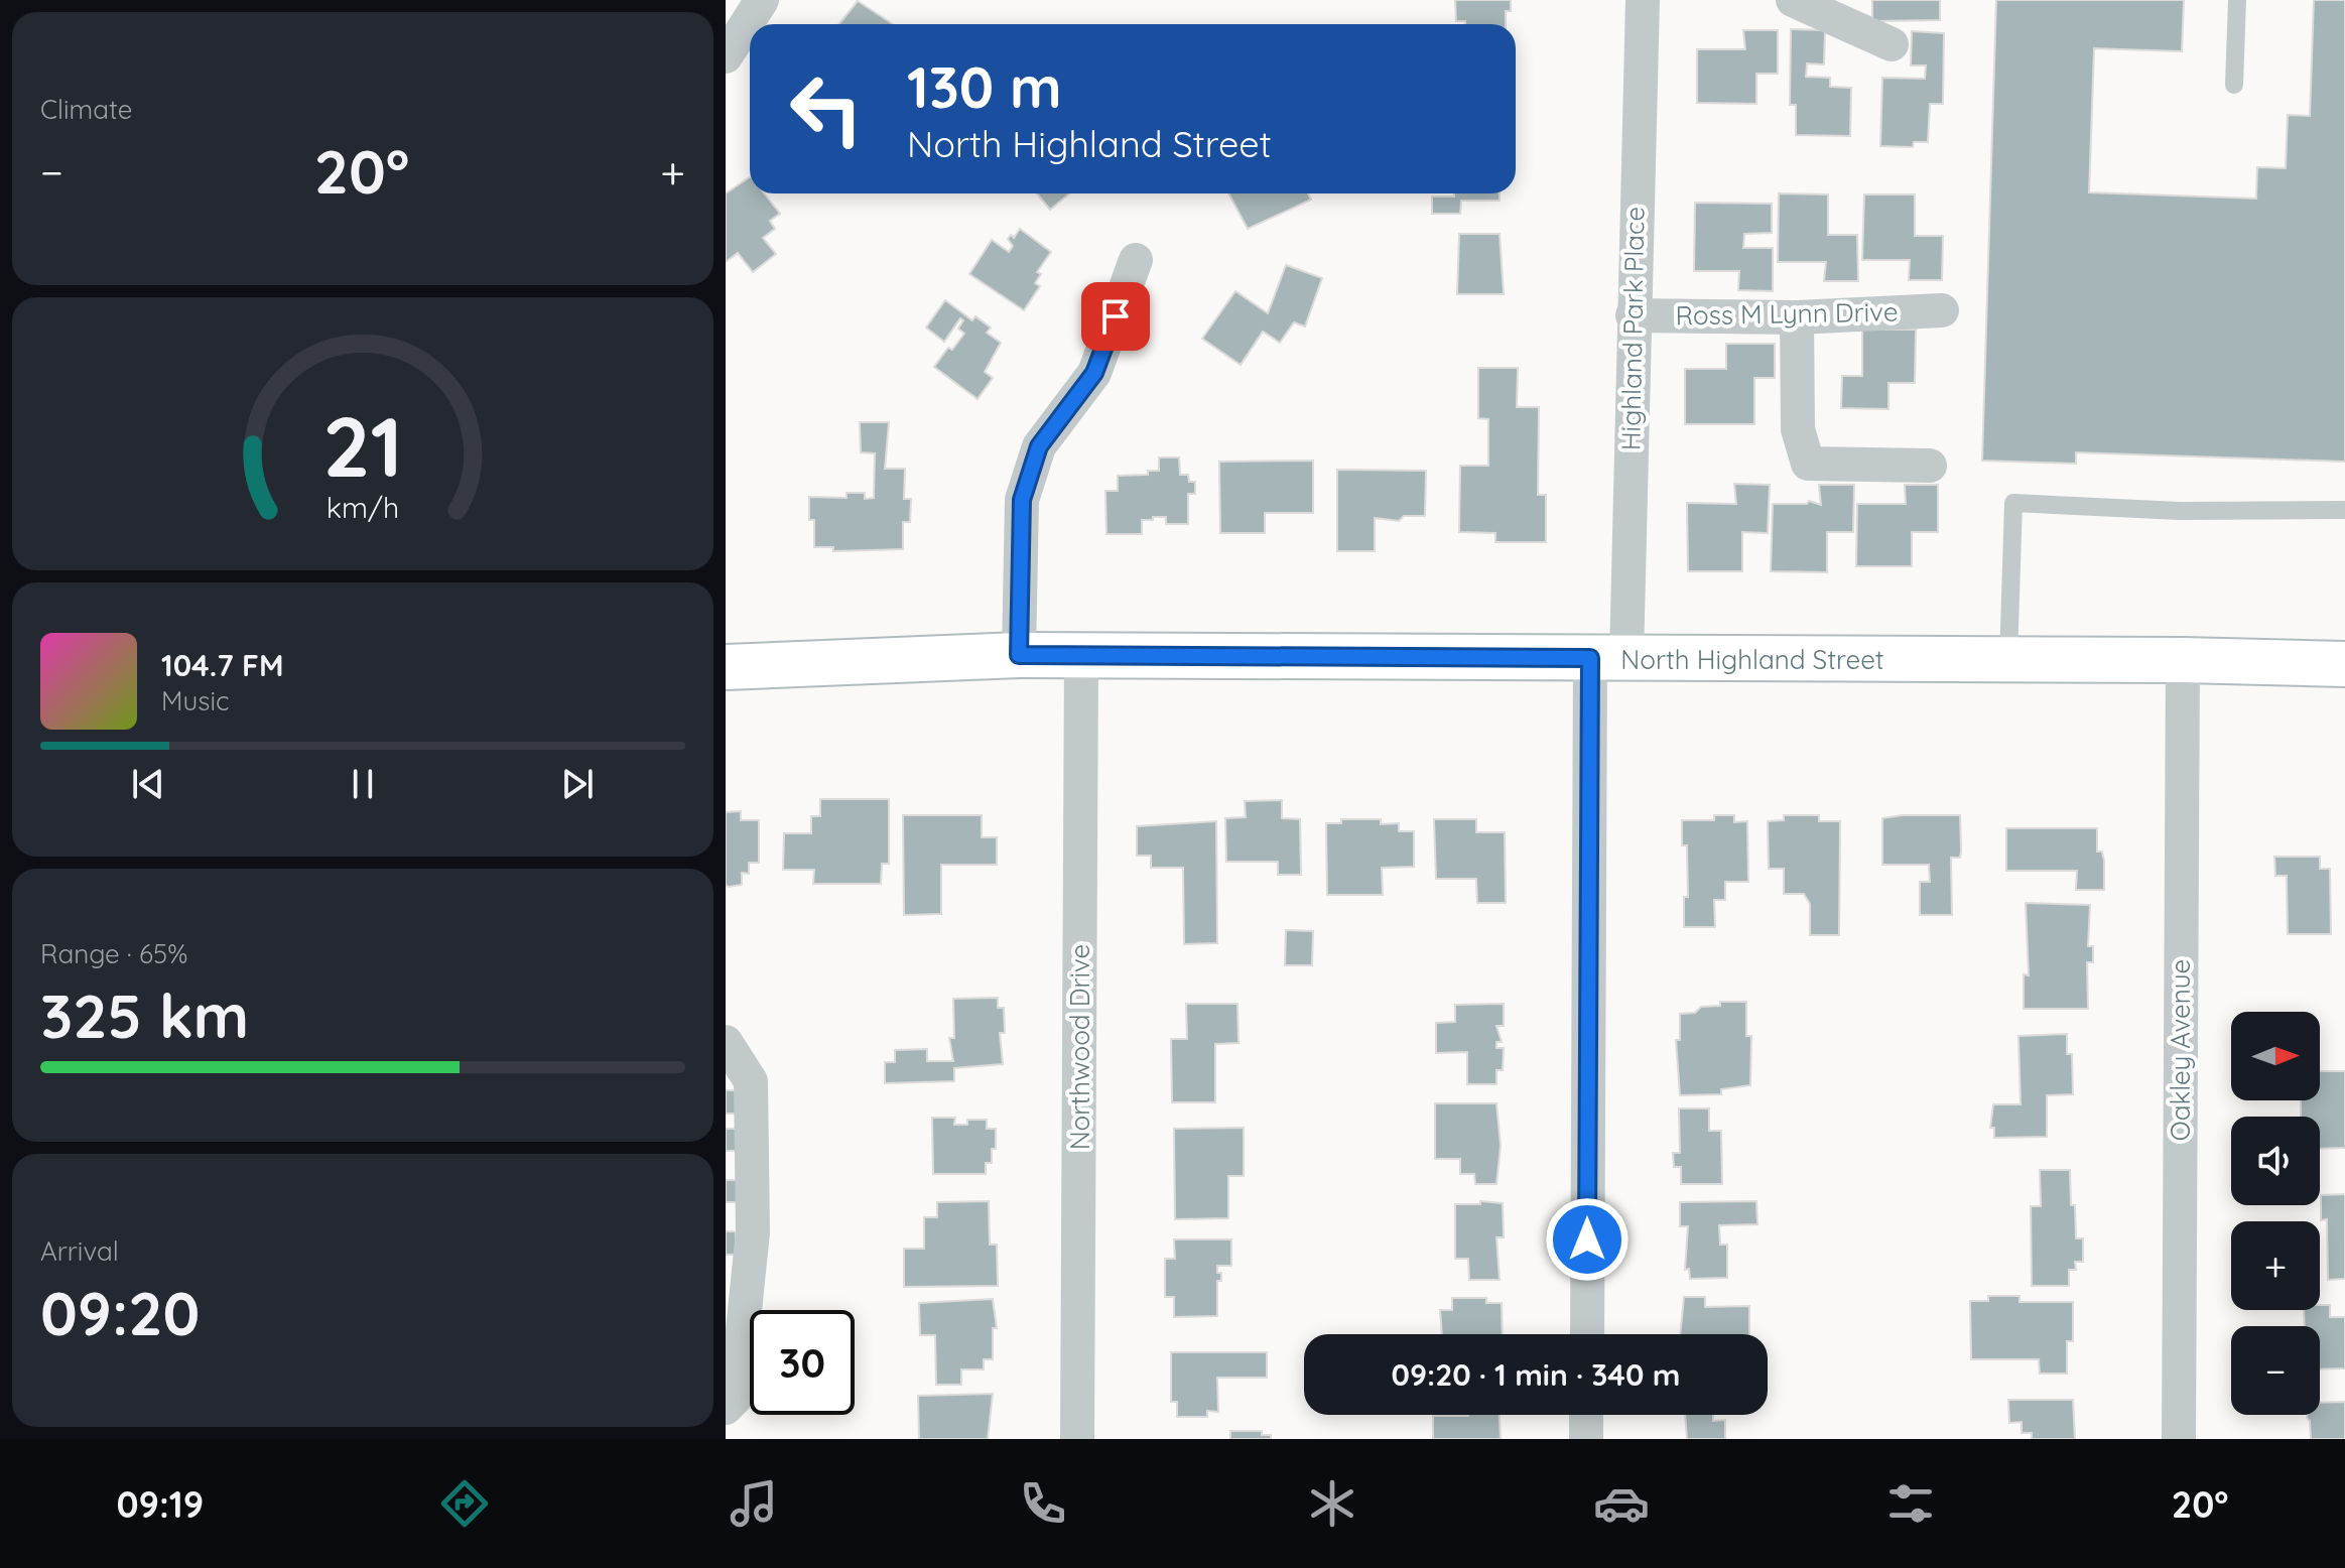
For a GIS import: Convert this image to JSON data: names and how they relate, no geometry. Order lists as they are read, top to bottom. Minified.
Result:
{"streets":{"main road":["North Highland Street"],"street":["Ross M Lynn Drive","Highland Park Place","Northwood Drive","Oakley Avenue"]},"crossings":[["Ross M Lynn Drive","Highland Park Place"],["Highland Park Place","North Highland Street"],["North Highland Street","Northwood Drive"],["North Highland Street","Oakley Avenue"]],"north":"right","page":{"tile":["Climate",["Range · 65%","325 km"],["Arrival","09:20"]],"turn":["130 m","North Highland Street"],"heat":["−","20°","+"],"song":["104.7 FM","Music"],"map_buttons":["+","−"],"limit":"30","trip":"09:20 · 1 min · 340 m","tabs":["09:19","20°"],"gauge":["21","km/h"]}}
